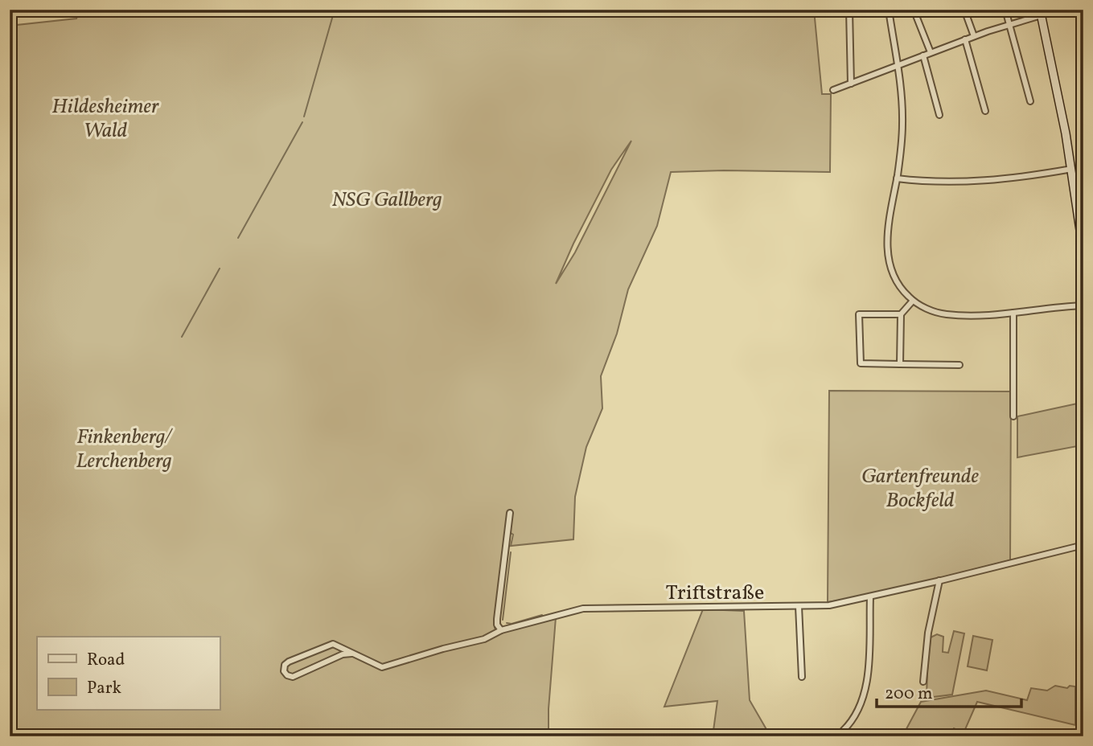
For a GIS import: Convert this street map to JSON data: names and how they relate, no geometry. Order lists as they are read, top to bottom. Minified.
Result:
{"streets":{"street":["Triftstraße"]},"parks":["Hildesheimer Wald","NSG Gallberg","Finkenberg/ Lerchenberg","Gartenfreunde Bockfeld"],"legend":["Road","Park"],"scale_bar":"200 m"}
